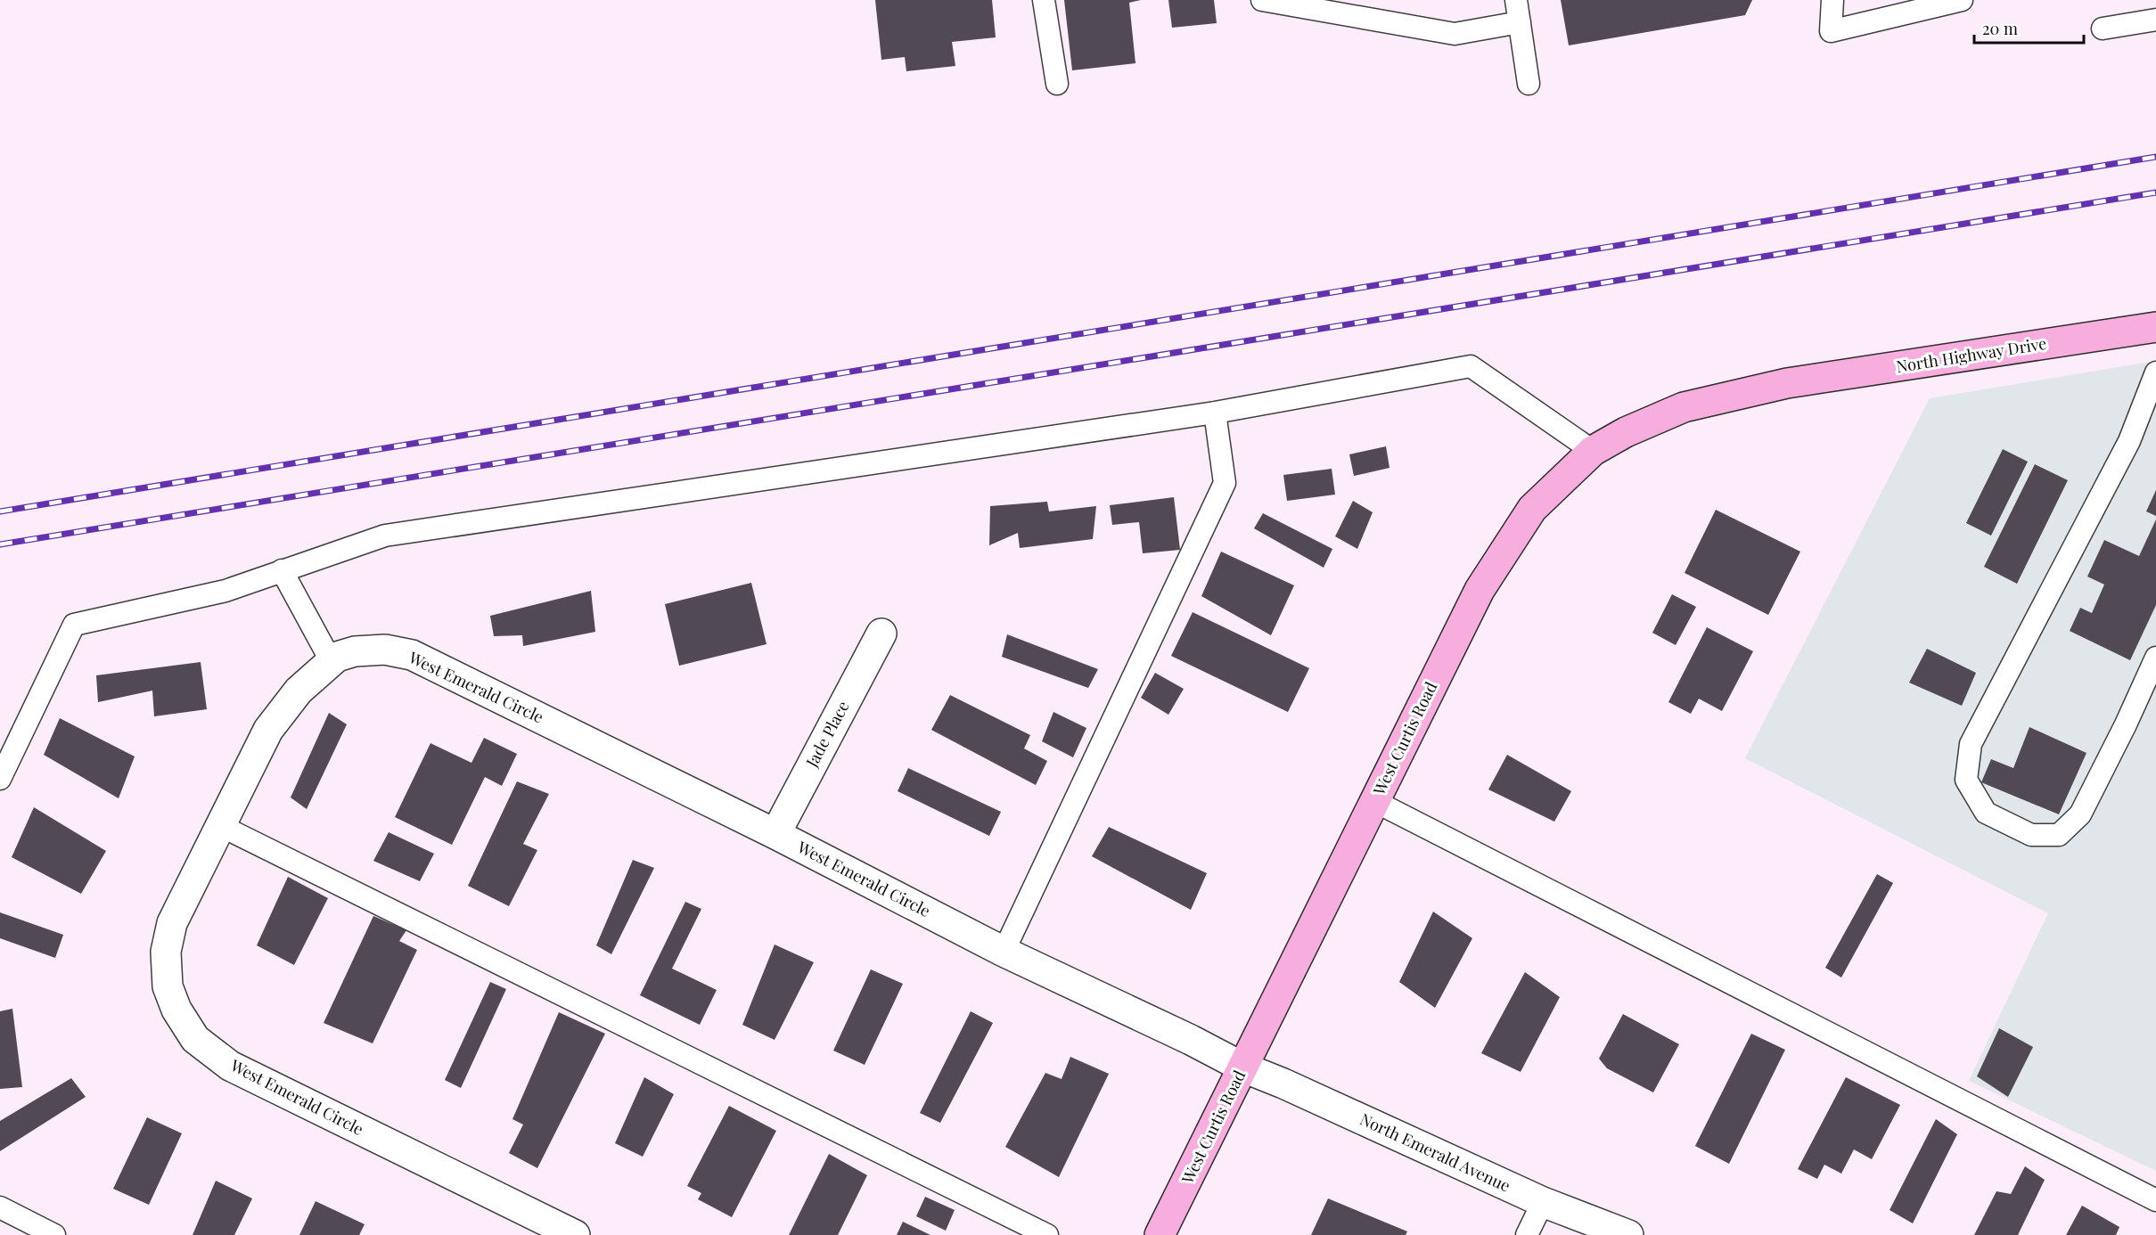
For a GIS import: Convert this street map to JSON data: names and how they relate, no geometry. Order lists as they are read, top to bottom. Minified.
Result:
{"streets":{"street":["North Highway Drive","West Emerald Circle","Jade Place","West Curtis Road","North Emerald Avenue"]},"crossings":[["North Highway Drive","West Curtis Road"],["West Emerald Circle","Jade Place"],["West Emerald Circle","West Curtis Road"],["West Emerald Circle","North Emerald Avenue"],["West Curtis Road","North Emerald Avenue"]],"scale_bar":"20 m"}
